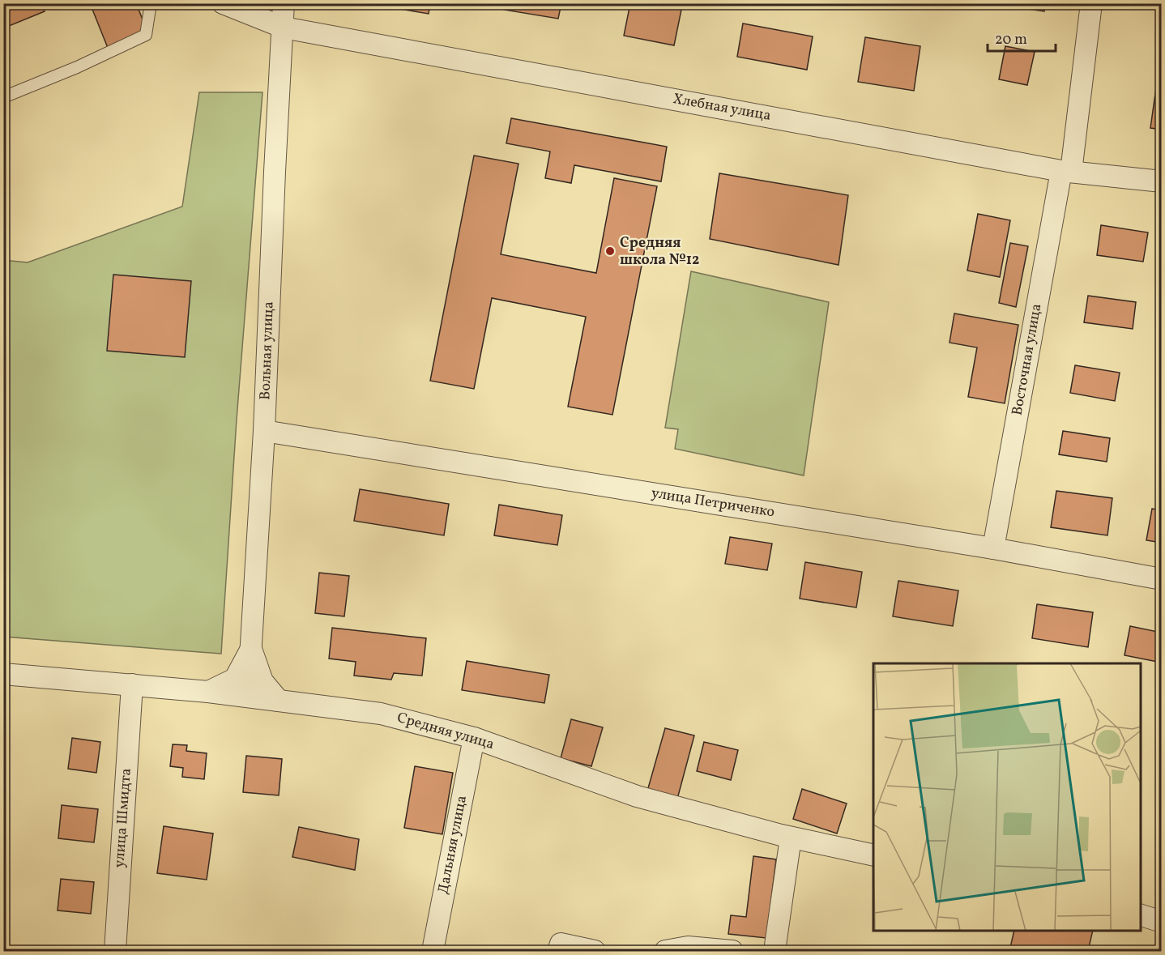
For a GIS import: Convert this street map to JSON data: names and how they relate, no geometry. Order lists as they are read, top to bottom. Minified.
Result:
{"streets":{"street":["Хлебная улица","Вольная улица","Восточная улица","улица Петриченко","Средняя улица","улица Шмидта","Дальняя улица"]},"crossings":[["Хлебная улица","Вольная улица"],["Хлебная улица","Восточная улица"],["Вольная улица","улица Петриченко"],["Вольная улица","Средняя улица"],["Восточная улица","улица Петриченко"],["Средняя улица","улица Шмидта"],["Средняя улица","Дальняя улица"]],"places":["Средняя школа №12"],"scale_bar":"20 m"}
